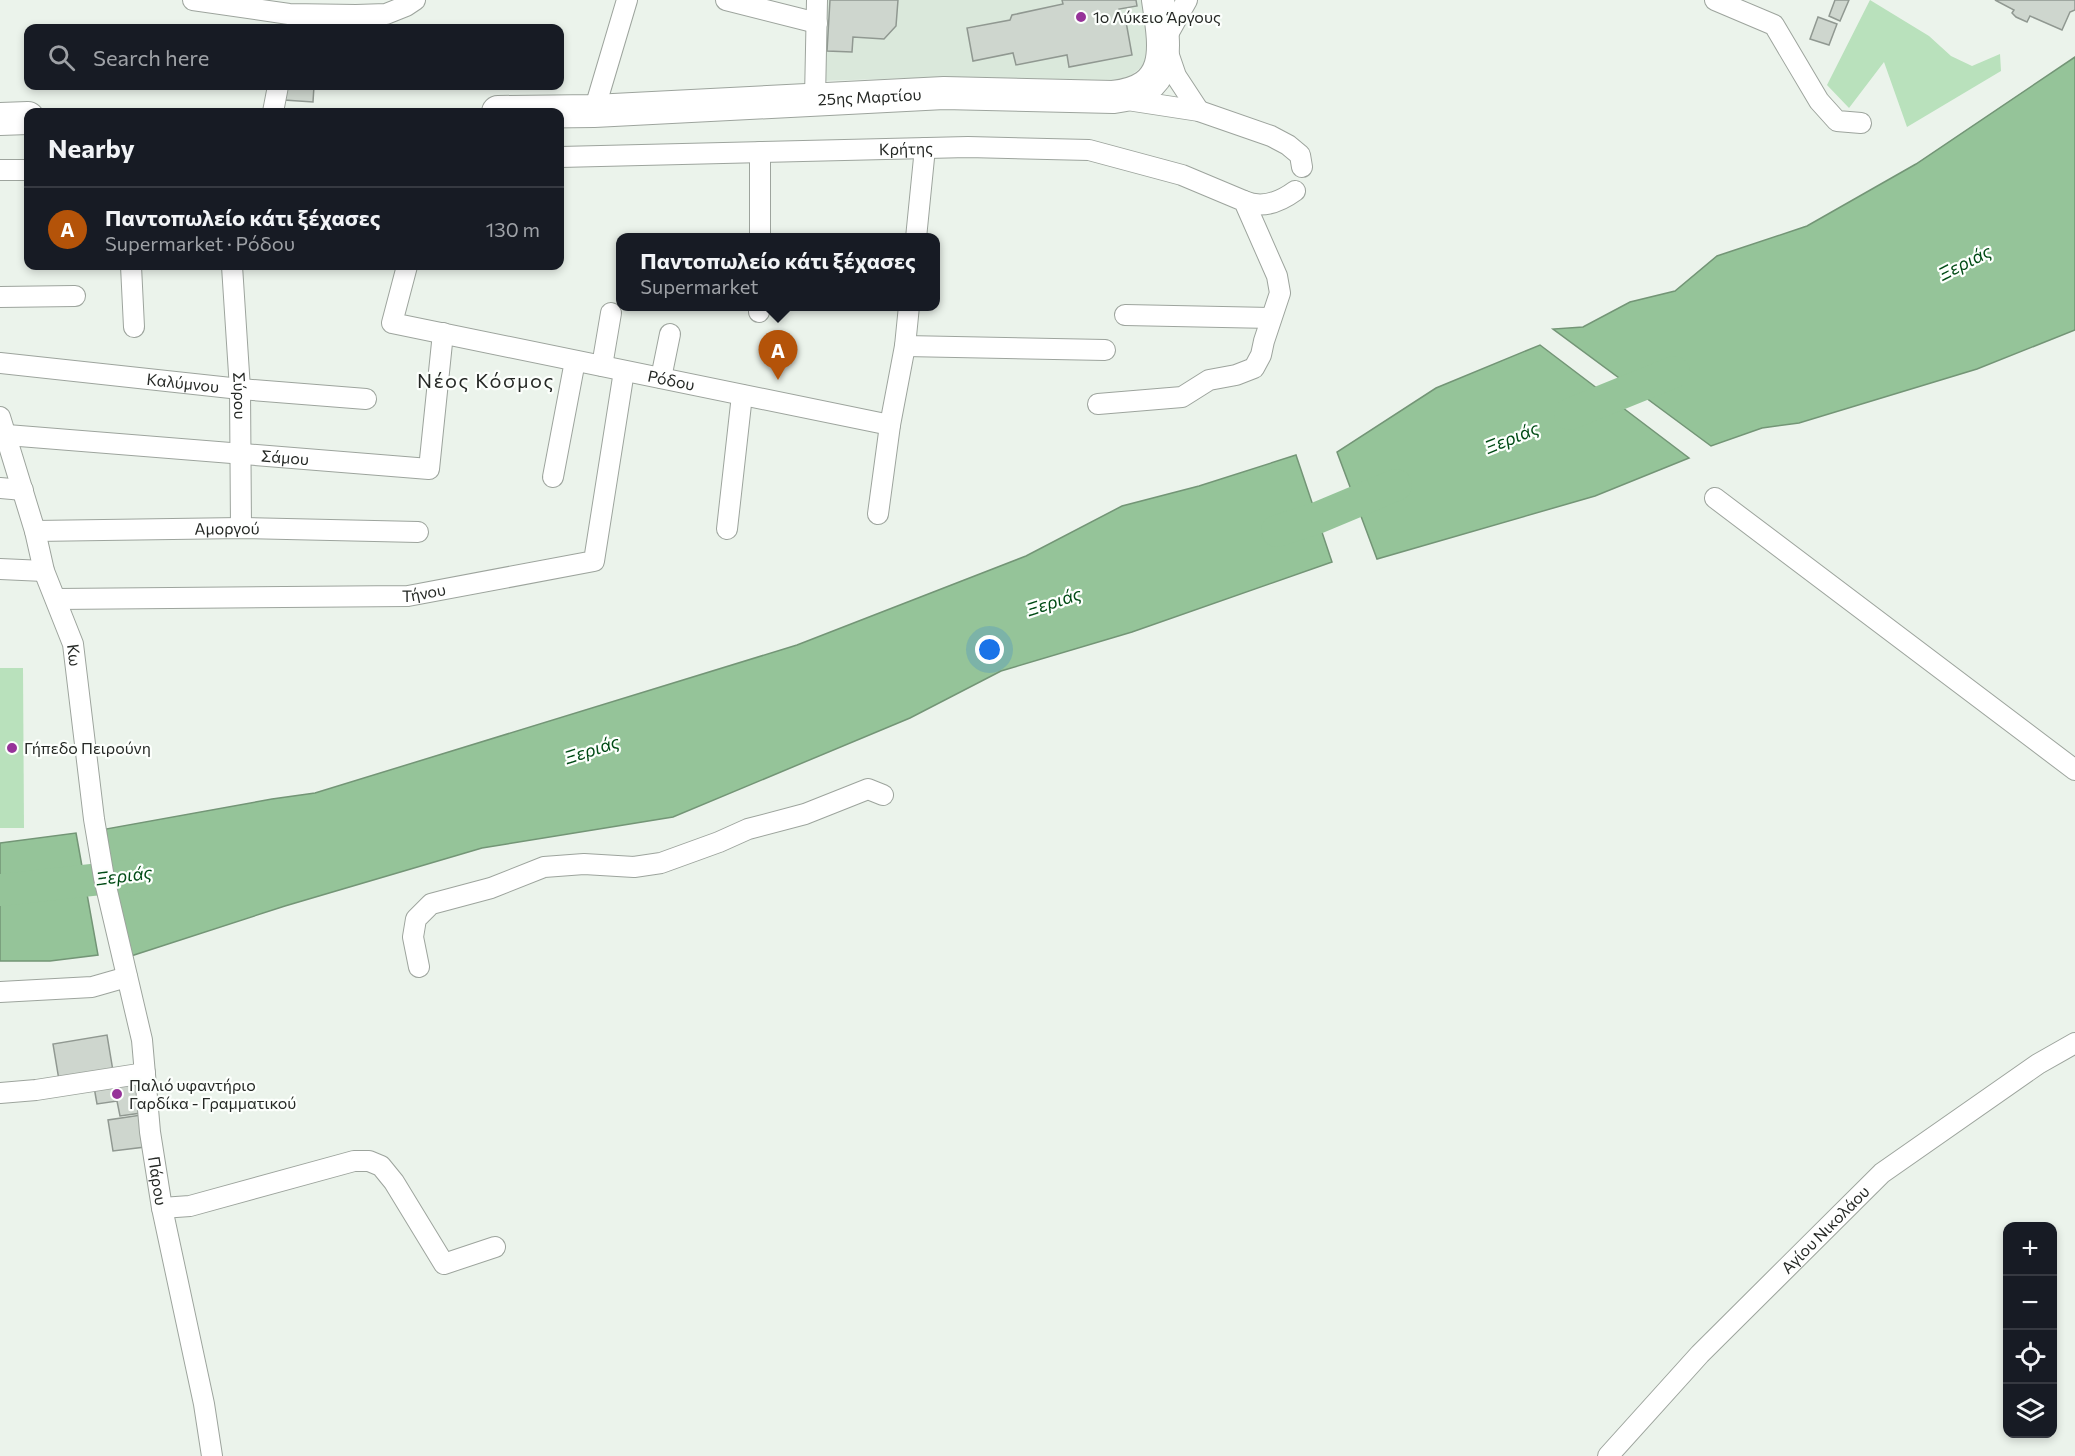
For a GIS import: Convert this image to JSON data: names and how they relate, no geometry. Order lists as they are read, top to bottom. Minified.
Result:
{"streets":{"main road":["25ης Μαρτίου"],"street":["Κρήτης","Ρόδου","Καλύμνου","Σύρου","Σάμου","Αμοργού","Τήνου","Κω","Πάρου","Αγίου Νικολάου"]},"crossings":[["Ρόδου","Σάμου"],["Ρόδου","Τήνου"],["Καλύμνου","Σύρου"],["Σύρου","Σάμου"],["Σύρου","Αμοργού"],["Σάμου","Κω"],["Αμοργού","Κω"],["Τήνου","Κω"],["Κω","Πάρου"]],"districts":["Νέος Κόσμος"],"water":["Ξεριάς"],"places":["1ο Λύκειο Άργους","Γήπεδο Πειρούνη","Παλιό υφαντήριο Γαρδίκα - Γραμματικού"],"page":{"search":"Search here","heading":"Nearby","list":[{"mark":"A","name":"Παντοπωλείο κάτι ξέχασες","note":"Supermarket · Ρόδου","value":"130 m"}],"popup":["Παντοπωλείο κάτι ξέχασες","Supermarket"],"pins":"A","map_buttons":["+","−"]}}
